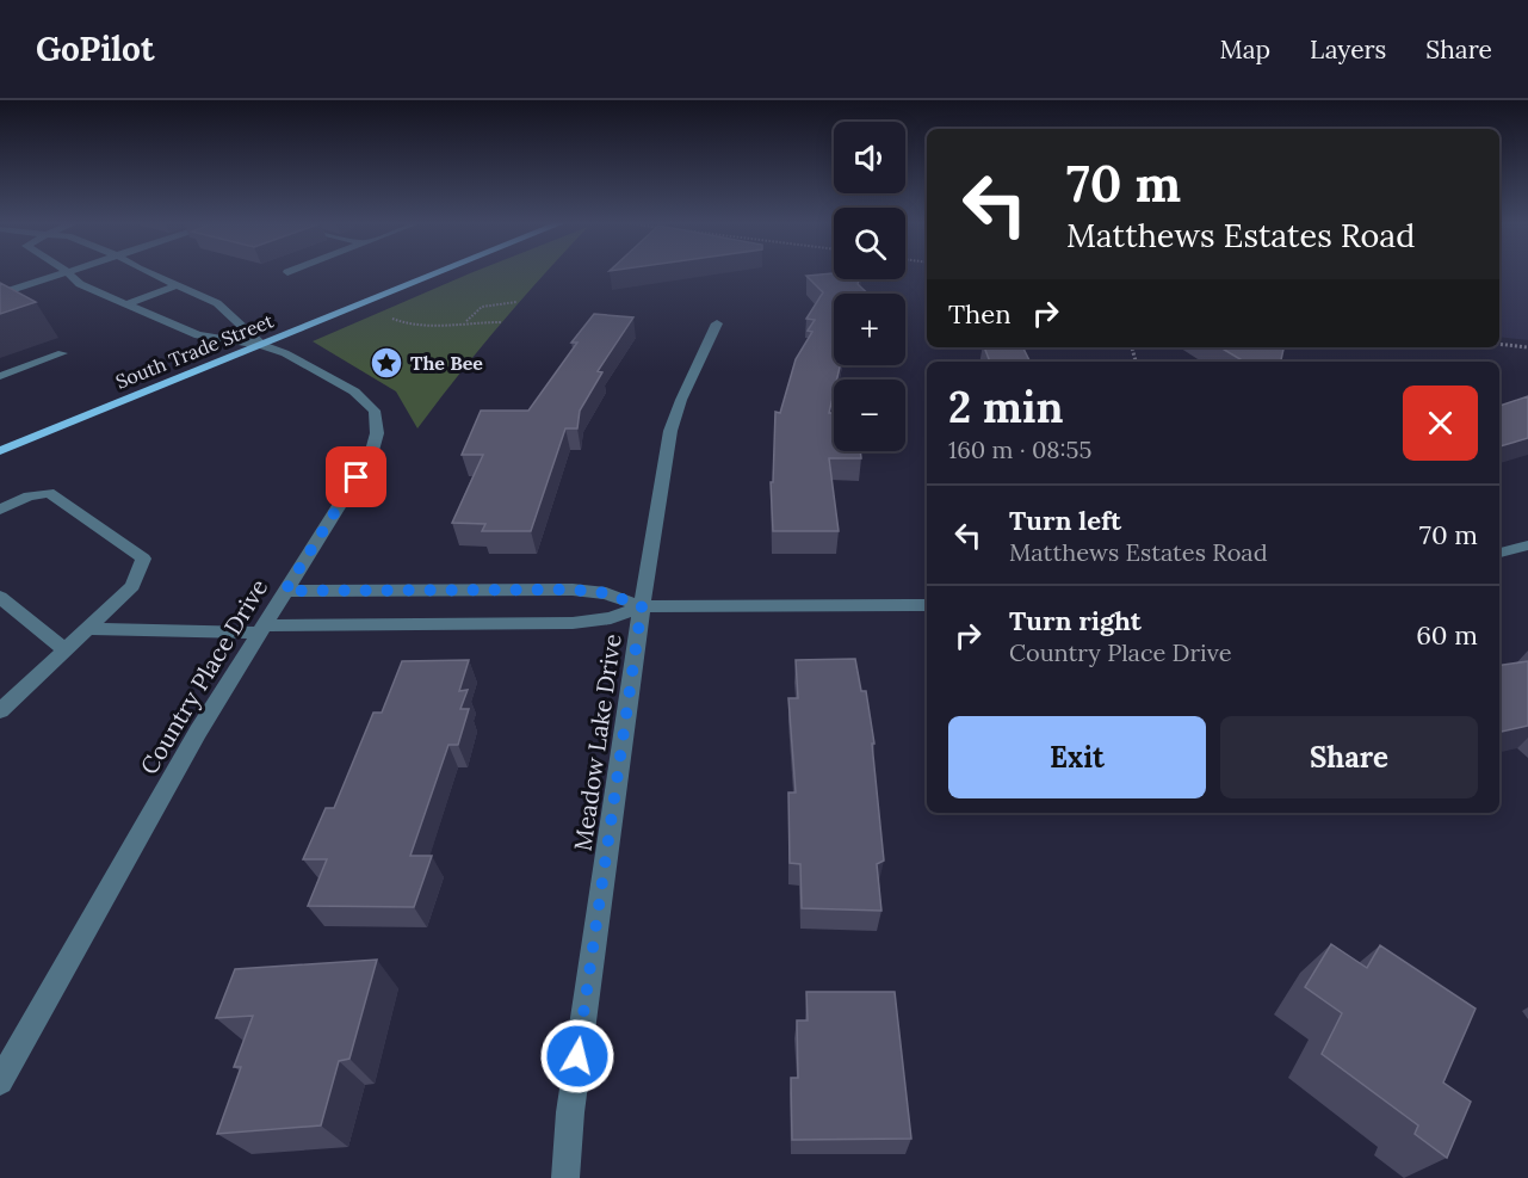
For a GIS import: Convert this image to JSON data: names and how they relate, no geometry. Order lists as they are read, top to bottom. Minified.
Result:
{"streets":{"main road":["South Trade Street"],"street":["Country Place Drive","Meadow Lake Drive"]},"crossings":[["South Trade Street","Country Place Drive"]],"places":{"place":["The Bee"]},"page":{"header":"GoPilot","nav":["Map","Layers","Share"],"map_buttons":["+","−"],"turn":["70 m","Matthews Estates Road"],"then":"Then","heading":["2 min","160 m · 08:55"],"list":[{"name":"Turn left","note":"Matthews Estates Road","value":"70 m"},{"name":"Turn right","note":"Country Place Drive","value":"60 m"}],"buttons":["Exit","Share"]}}
